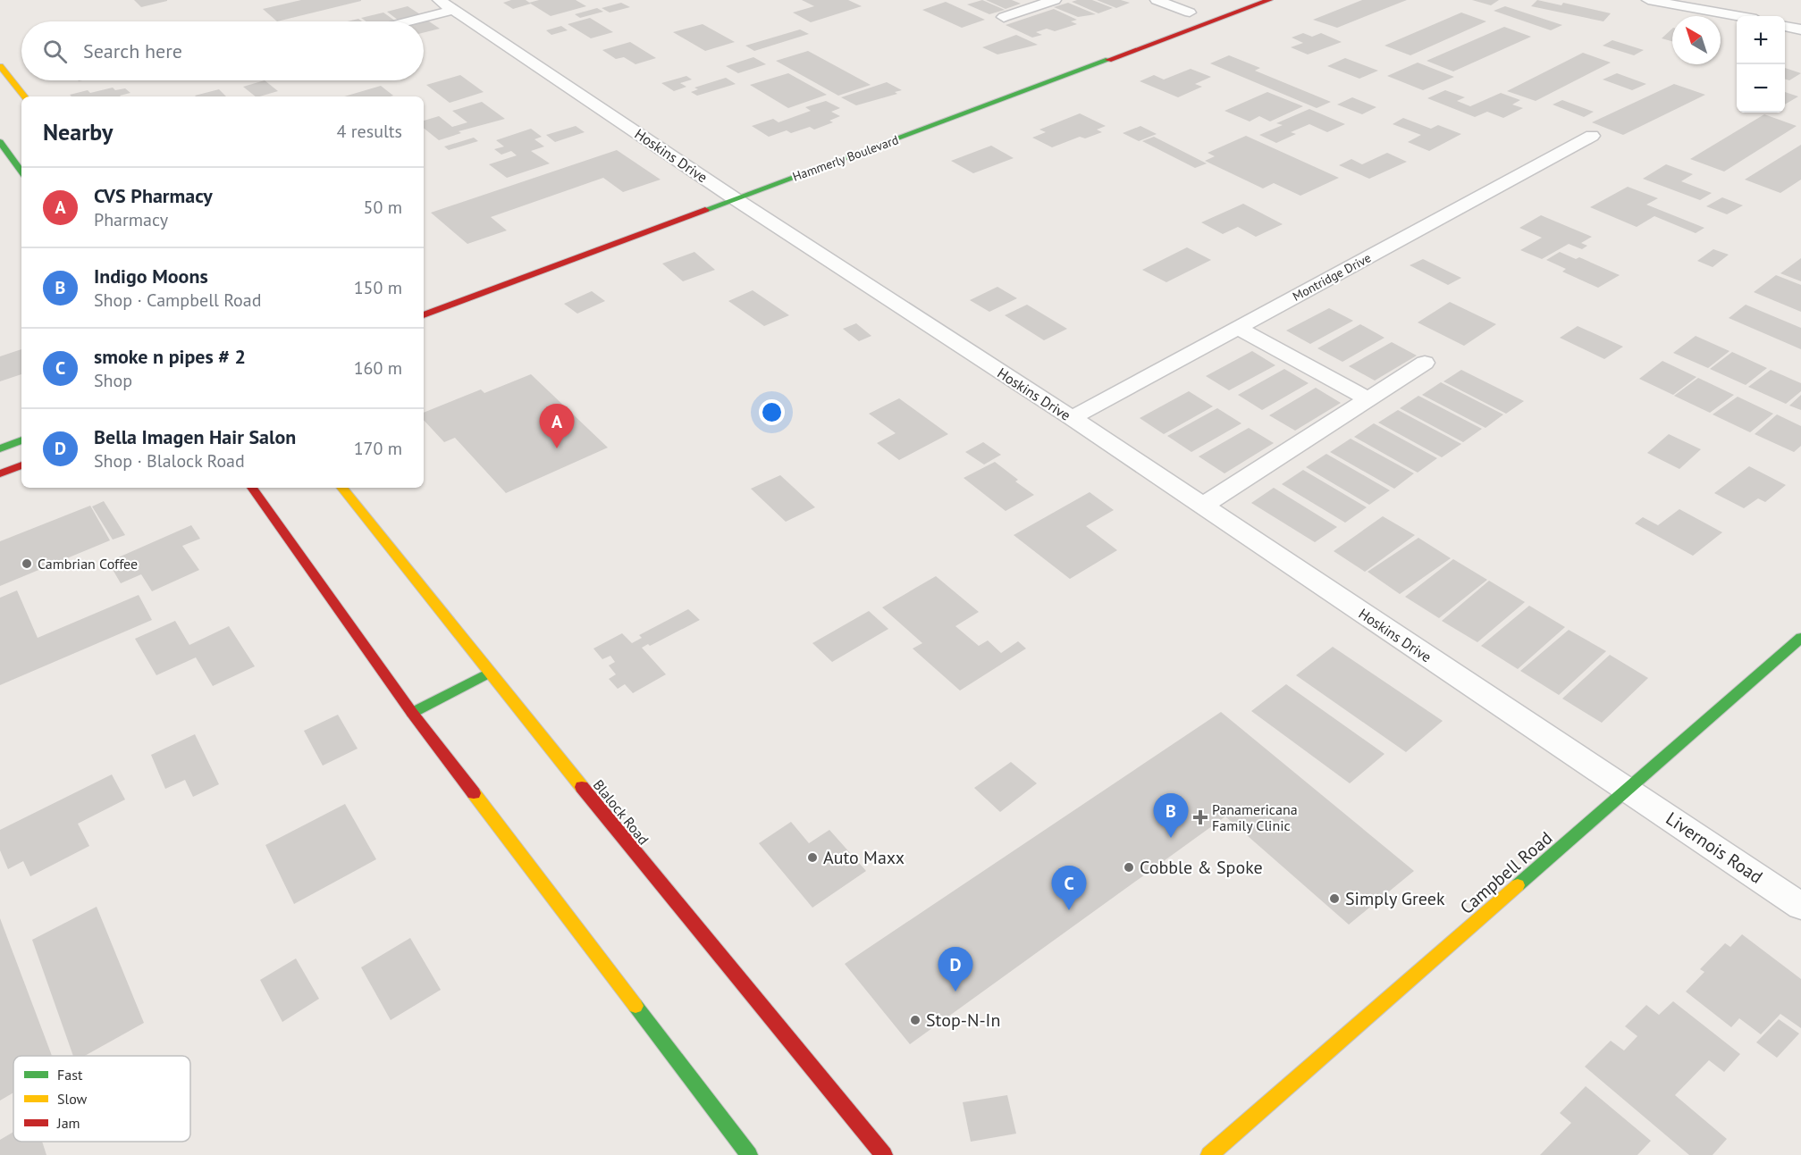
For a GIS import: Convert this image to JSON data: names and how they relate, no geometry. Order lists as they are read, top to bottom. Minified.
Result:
{"streets":{"main road":["Hammerly Boulevard","Blalock Road","Campbell Road"],"street":["Hoskins Drive","Montridge Drive","Livernois Road"]},"crossings":[["Hoskins Drive","Hammerly Boulevard"],["Hoskins Drive","Montridge Drive"],["Hoskins Drive","Livernois Road"],["Hoskins Drive","Campbell Road"],["Livernois Road","Campbell Road"]],"places":{"other":["Cambrian Coffee","Auto Maxx","Cobble & Spoke","Simply Greek","Stop-N-In"],"health":["Panamericana Family Clinic"]},"legend":["Fast","Slow","Jam"],"north":"top left","page":{"map_buttons":["+","−"],"search":"Search here","heading":["Nearby","4 results"],"list":[{"mark":"A","name":"CVS Pharmacy","note":"Pharmacy","value":"50 m"},{"mark":"B","name":"Indigo Moons","note":"Shop · Campbell Road","value":"150 m"},{"mark":"C","name":"smoke n pipes # 2","note":"Shop","value":"160 m"},{"mark":"D","name":"Bella Imagen Hair Salon","note":"Shop · Blalock Road","value":"170 m"}],"pins":["A","B","C","D"]}}
